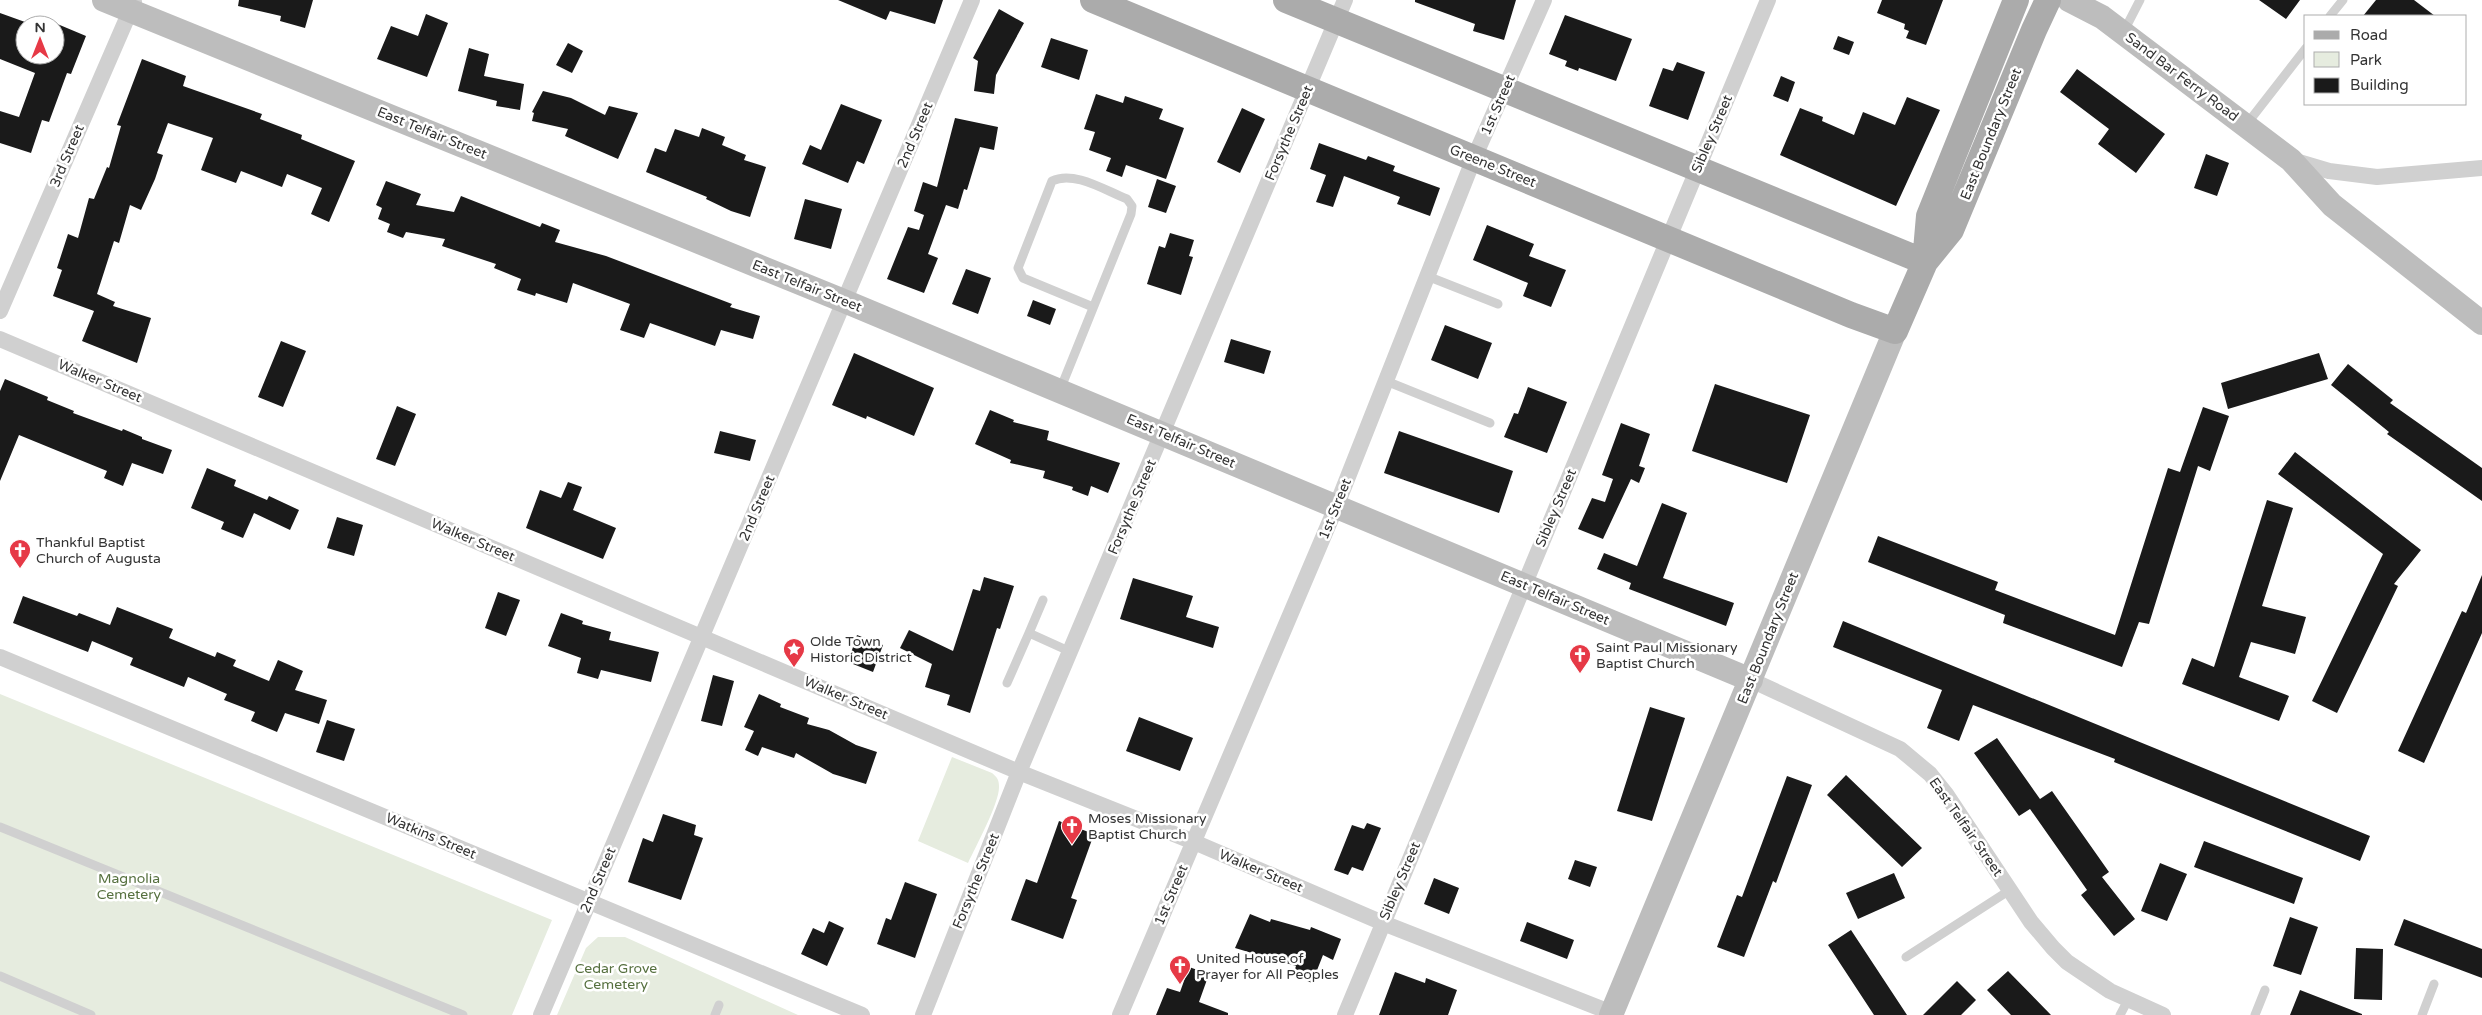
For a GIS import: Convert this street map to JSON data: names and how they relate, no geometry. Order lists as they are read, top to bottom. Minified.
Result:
{"streets":{"main road":["East Boundary Street","Greene Street"],"street":["Sand Bar Ferry Road","1st Street","East Telfair Street","Forsythe Street","Sibley Street","2nd Street","3rd Street","Walker Street","Watkins Street"]},"crossings":[["1st Street","East Telfair Street"],["1st Street","Greene Street"],["1st Street","Walker Street"],["East Telfair Street","Forsythe Street"],["East Telfair Street","Sibley Street"],["East Telfair Street","East Boundary Street"],["East Telfair Street","2nd Street"],["East Telfair Street","3rd Street"],["Forsythe Street","Greene Street"],["Forsythe Street","Walker Street"],["Sibley Street","Greene Street"],["Sibley Street","Walker Street"],["East Boundary Street","Greene Street"],["East Boundary Street","Walker Street"],["2nd Street","Walker Street"],["2nd Street","Watkins Street"]],"parks":["Magnolia Cemetery","Cedar Grove Cemetery"],"places":{"church":["Thankful Baptist Church of Augusta","Saint Paul Missionary Baptist Church","Moses Missionary Baptist Church","United House of Prayer for All Peoples"],"place":["Olde Town Historic District"]},"legend":["Road","Park","Building"],"north":"top"}
